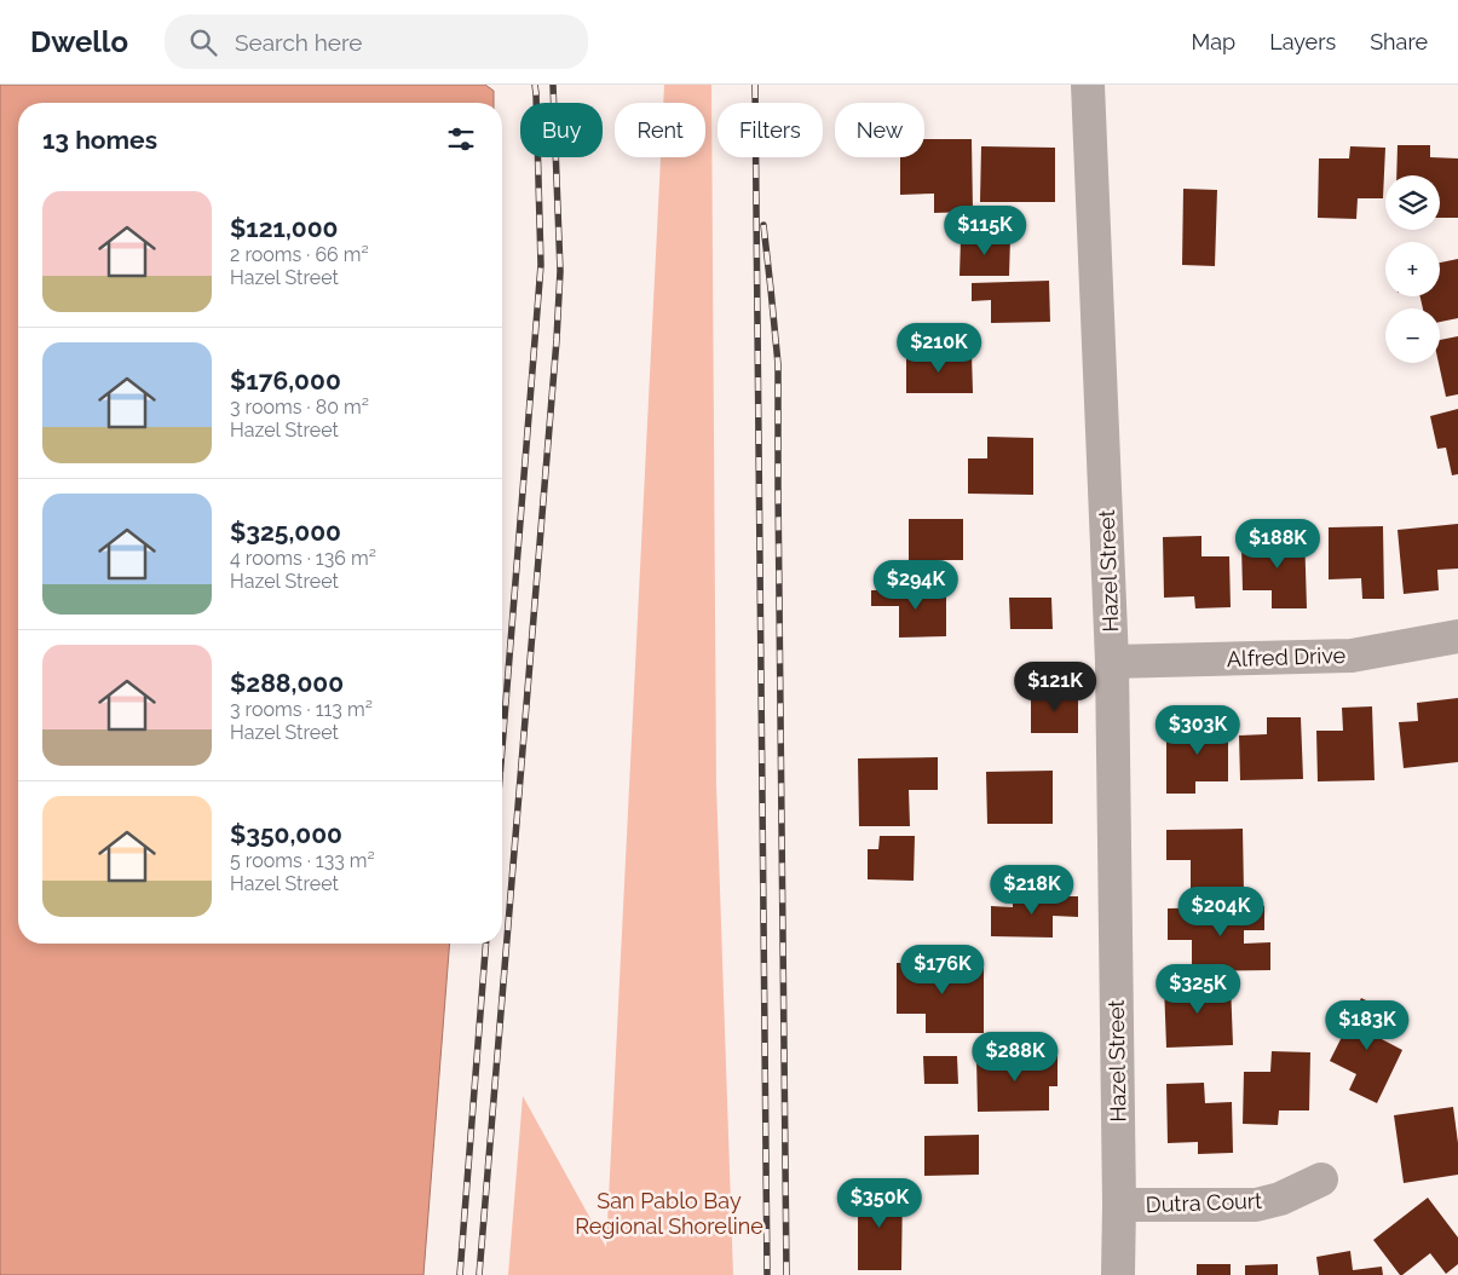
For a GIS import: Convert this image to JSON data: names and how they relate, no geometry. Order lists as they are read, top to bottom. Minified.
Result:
{"streets":{"street":["Hazel Street","Alfred Drive","Dutra Court"]},"crossings":[["Hazel Street","Alfred Drive"],["Hazel Street","Dutra Court"]],"parks":["San Pablo Bay Regional Shoreline"],"page":{"header":"Dwello","search":"Search here","nav":["Map","Layers","Share"],"chip":["Buy","Rent","Filters","New"],"heading":"13 homes","map_buttons":["+","−"],"list":[{"name":"$121,000","note":"2 rooms · 66 m² · Hazel Street"},{"name":"$176,000","note":"3 rooms · 80 m² · Hazel Street"},{"name":"$325,000","note":"4 rooms · 136 m² · Hazel Street"},{"name":"$288,000","note":"3 rooms · 113 m² · Hazel Street"},{"name":"$350,000","note":"5 rooms · 133 m² · Hazel Street"}],"price":["$115K","$210K","$188K","$294K","$121K","$303K","$218K","$204K","$176K","$325K","$183K","$288K","$350K"]}}
